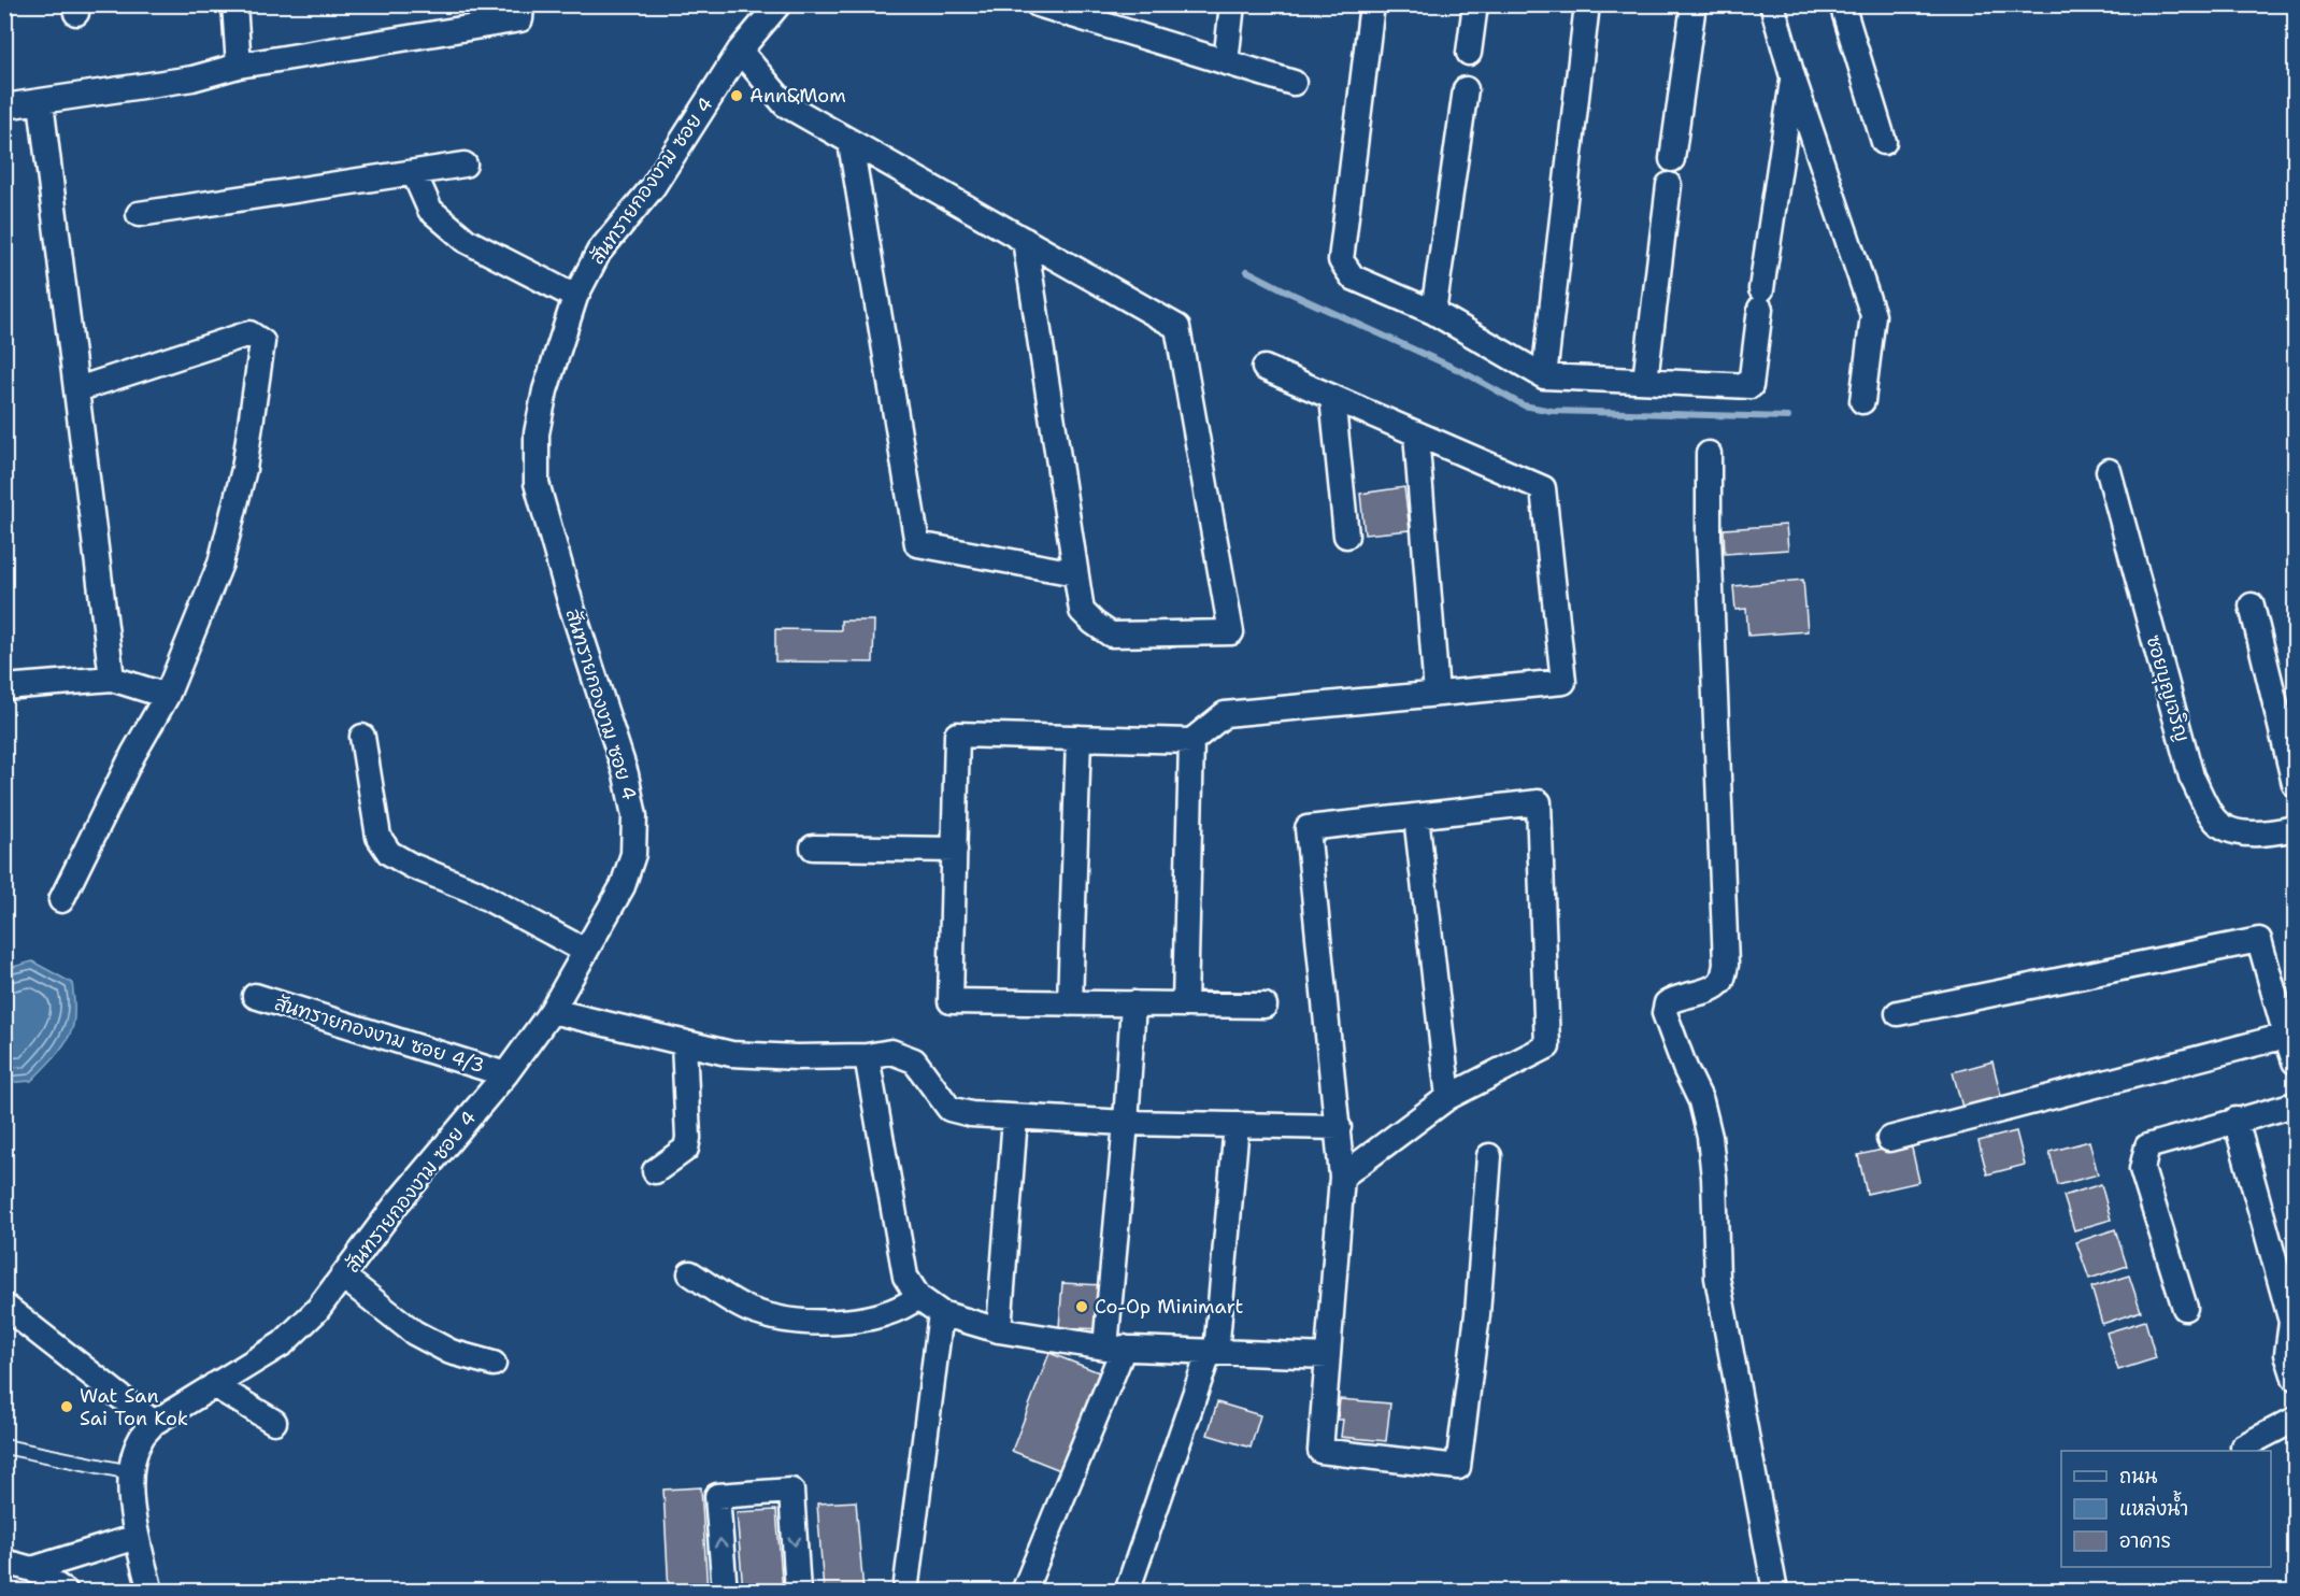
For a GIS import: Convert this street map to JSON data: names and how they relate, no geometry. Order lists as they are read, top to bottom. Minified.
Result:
{"streets":{"street":["สันทรายกองงาม ซอย 4","ซอยบุญเจริญ","สันทรายกองงาม ซอย 4/3"]},"crossings":[["สันทรายกองงาม ซอย 4","สันทรายกองงาม ซอย 4/3"]],"places":["Ann&Mom","Co-Op Minimart","Wat San Sai Ton Kok"],"legend":["ถนน","แหล่งน้ำ","อาคาร"]}
